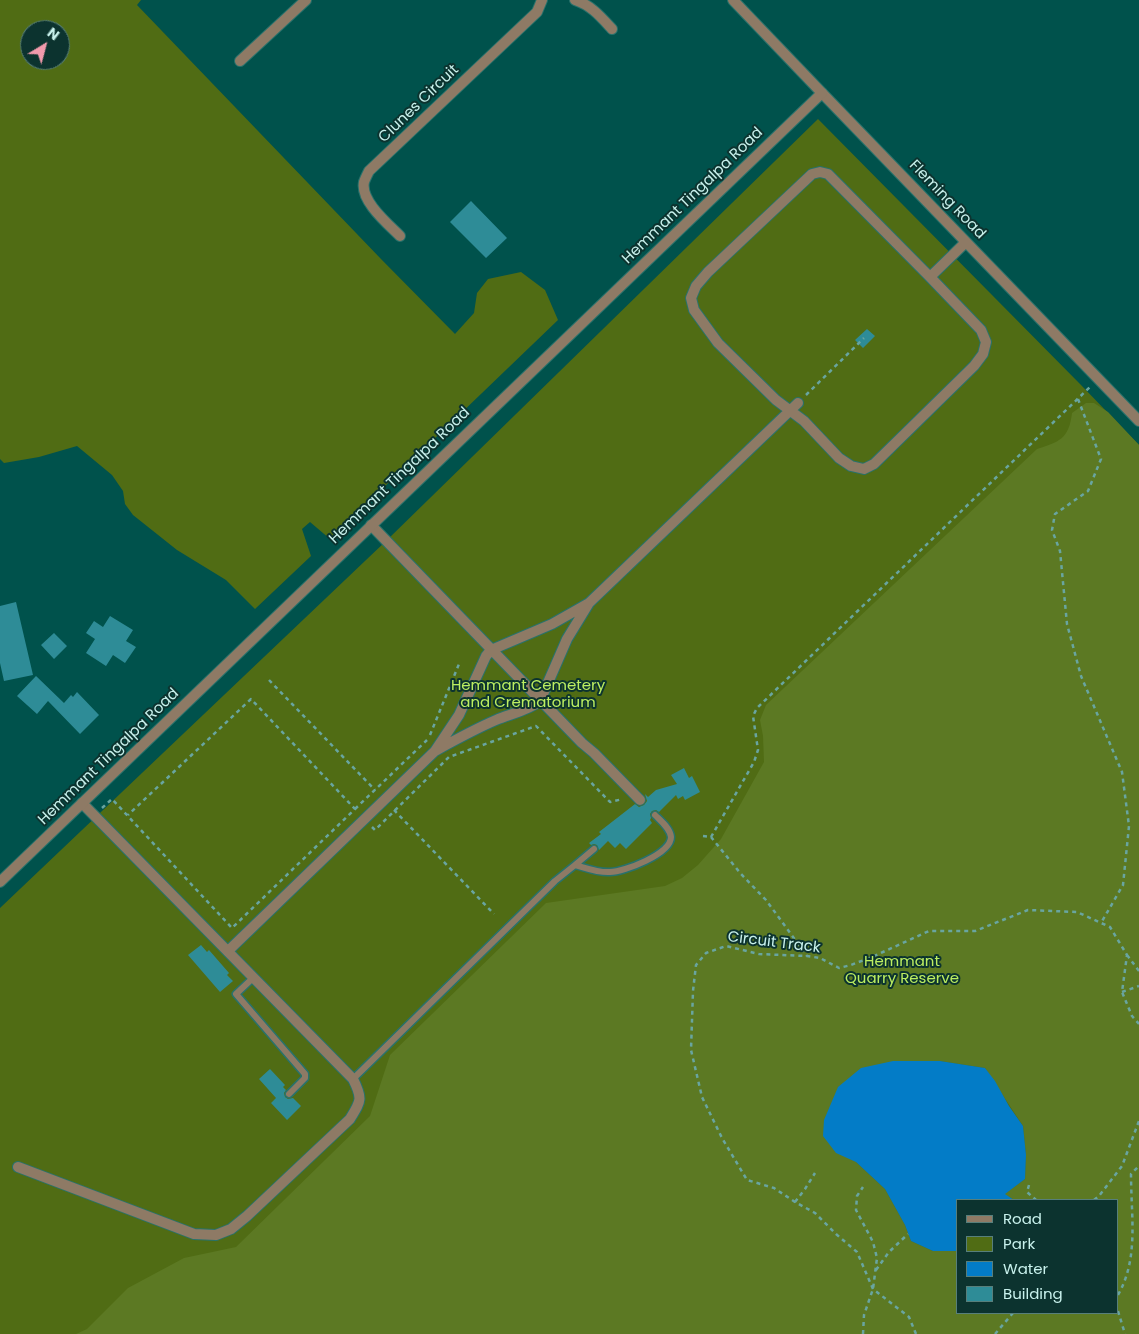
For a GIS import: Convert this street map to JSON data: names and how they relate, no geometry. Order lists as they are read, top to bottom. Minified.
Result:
{"streets":{"street":["Clunes Circuit","Hemmant Tingalpa Road","Fleming Road"],"path":["Circuit Track"]},"crossings":[["Hemmant Tingalpa Road","Fleming Road"]],"parks":["Hemmant Cemetery and Crematorium","Hemmant Quarry Reserve"],"legend":["Road","Park","Water","Building"],"north":"top right"}
